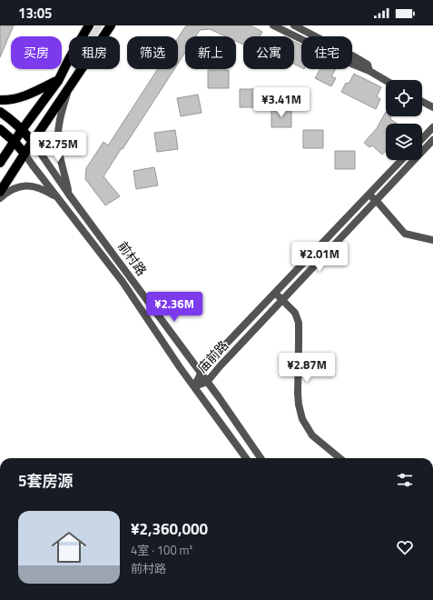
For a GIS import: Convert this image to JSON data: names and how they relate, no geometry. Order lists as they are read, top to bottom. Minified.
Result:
{"streets":{"main road":["前村路"],"street":["庙前路"]},"crossings":[["前村路","庙前路"]],"page":{"status":"13:05","chip":["买房","租房","筛选","新上","公寓","住宅"],"price":["¥3.41M","¥2.75M","¥2.01M","¥2.36M","¥2.87M"],"heading":"5套房源","list":[{"name":"¥2,360,000","note":"4室 · 100 m² · 前村路"}]}}
